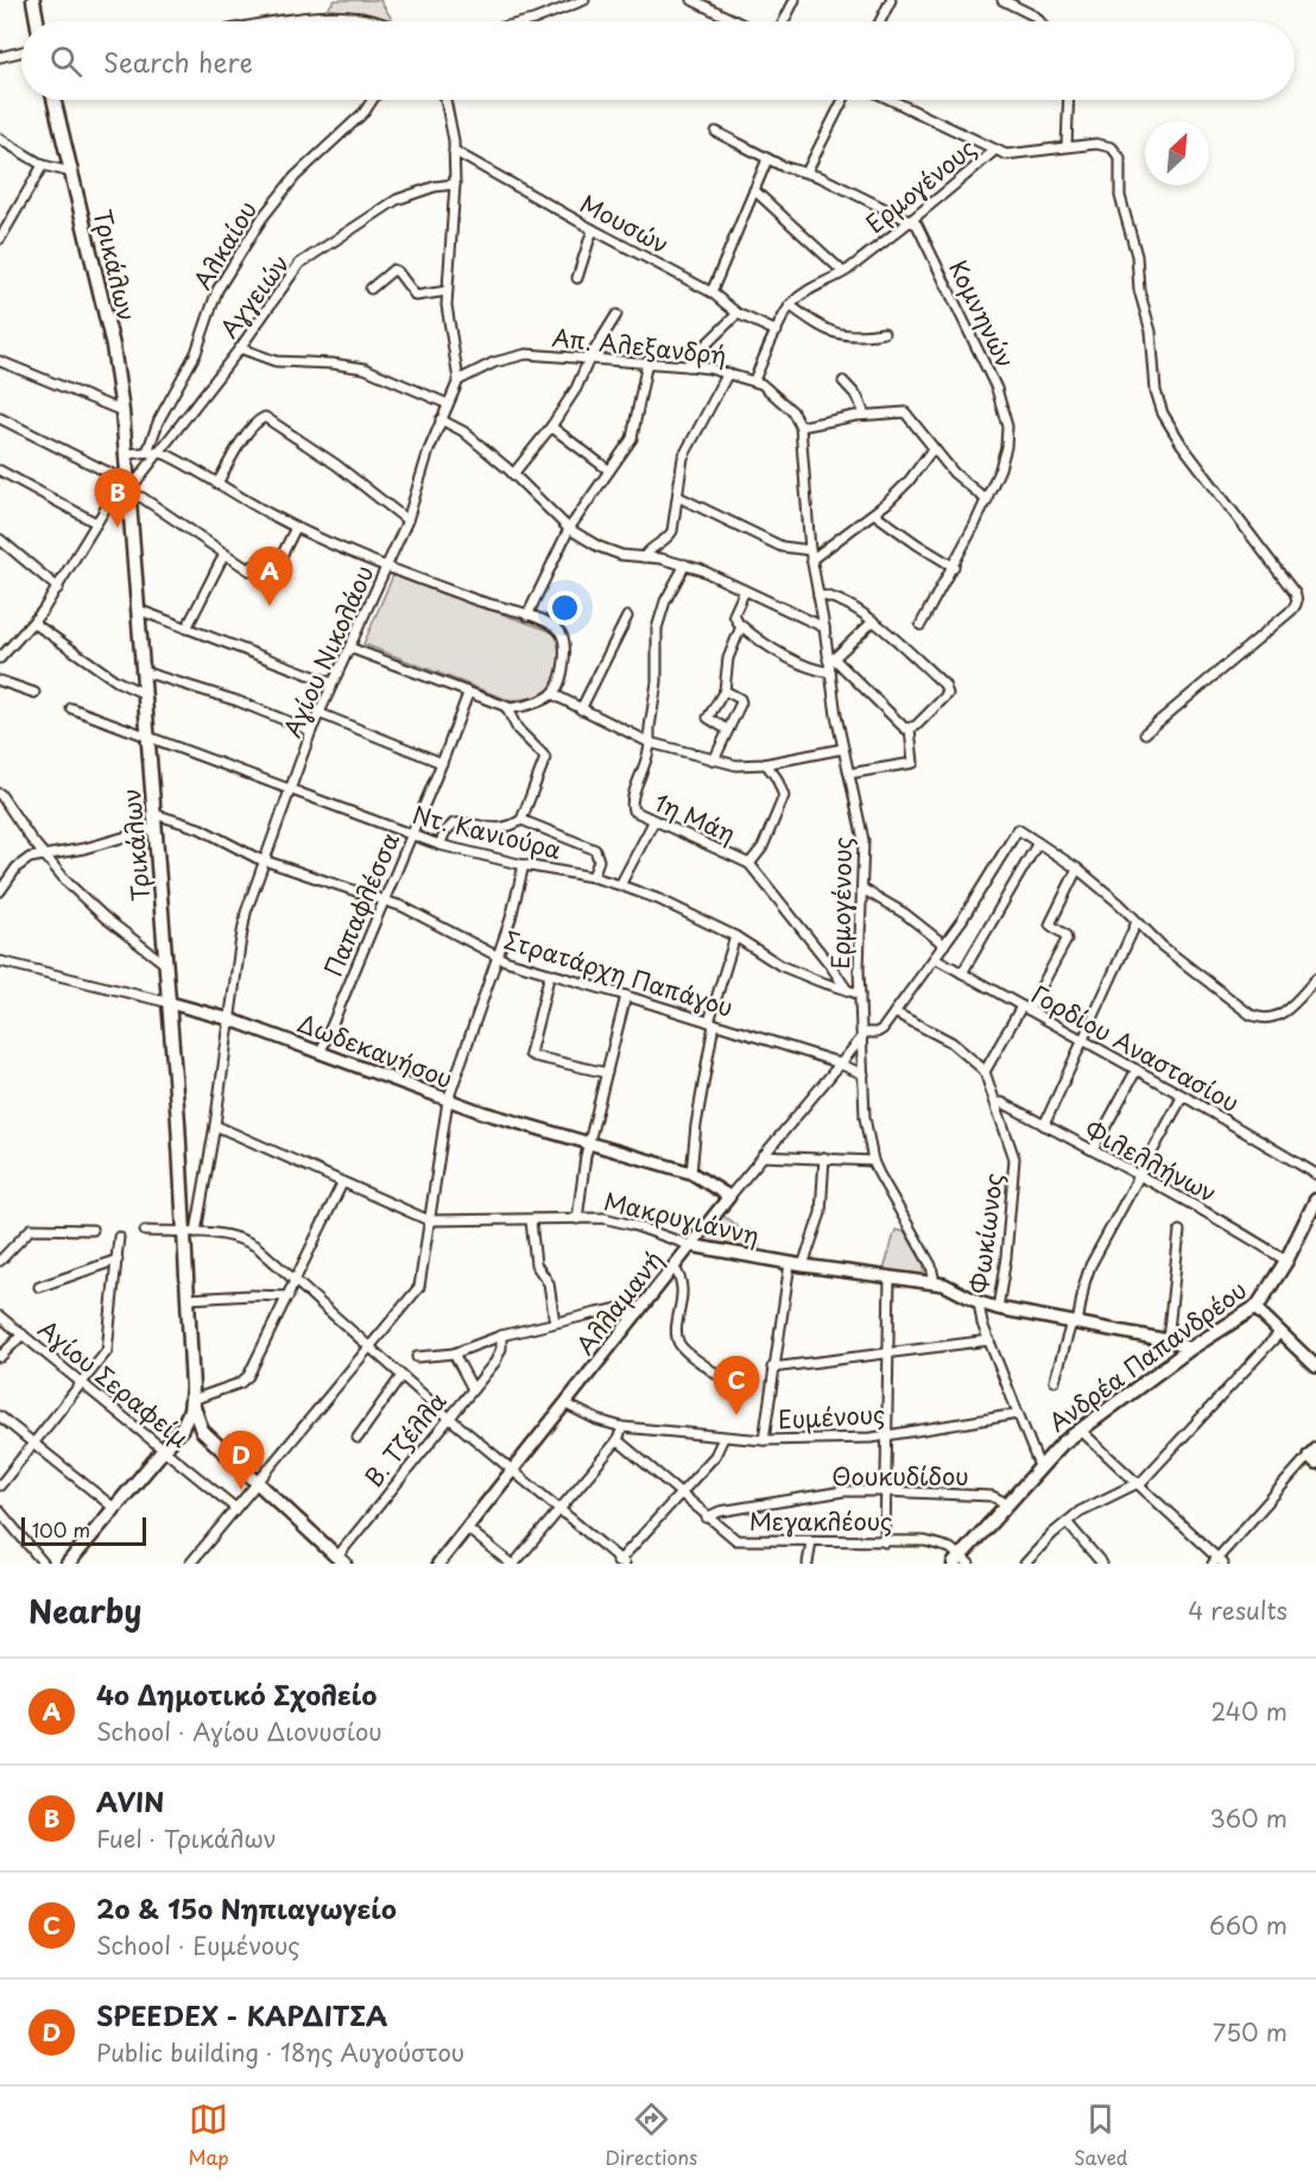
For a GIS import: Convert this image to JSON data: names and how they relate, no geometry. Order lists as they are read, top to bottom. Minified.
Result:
{"streets":{"main road":["Τρικάλων","Ανδρέα Παπανδρέου"],"street":["Ερμογένους","Μουσών","Αλκαίου","Αγγειών","Κομνηνών","Απ. Αλεξανδρή","Αγίου Νικολάου","1η Μάη","Ντ. Κανιούρα","Παπαφλέσσα","Στρατάρχη Παπάγου","Γορδίου Αναστασίου","Δωδεκανήσου","Φιλελλήνων","Μακρυγιάννη","Φωκίωνος","Αλλαμανή","Αγίου Σεραφείμ","Ευμένους","Β. Τζέλλα","Θουκυδίδου","Μεγακλέους"]},"crossings":[["Ερμογένους","Μουσών"],["Ερμογένους","Κομνηνών"],["Ερμογένους","Απ. Αλεξανδρή"],["Ερμογένους","Στρατάρχη Παπάγου"],["Ερμογένους","Μακρυγιάννη"],["Ερμογένους","Αλλαμανή"],["Τρικάλων","Αγγειών"],["Τρικάλων","Αγίου Νικολάου"],["Τρικάλων","Ντ. Κανιούρα"],["Τρικάλων","Στρατάρχη Παπάγου"],["Τρικάλων","Δωδεκανήσου"],["Τρικάλων","Αγίου Σεραφείμ"],["Απ. Αλεξανδρή","Αγίου Νικολάου"],["Αγίου Νικολάου","Ντ. Κανιούρα"],["Αγίου Νικολάου","Στρατάρχη Παπάγου"],["Αγίου Νικολάου","Δωδεκανήσου"],["Αγίου Νικολάου","Μακρυγιάννη"],["1η Μάη","Ντ. Κανιούρα"],["Ντ. Κανιούρα","Παπαφλέσσα"],["Παπαφλέσσα","Στρατάρχη Παπάγου"],["Παπαφλέσσα","Δωδεκανήσου"],["Στρατάρχη Παπάγου","Αλλαμανή"],["Γορδίου Αναστασίου","Αλλαμανή"],["Δωδεκανήσου","Αλλαμανή"],["Φιλελλήνων","Φωκίωνος"],["Φιλελλήνων","Ανδρέα Παπανδρέου"],["Μακρυγιάννη","Φωκίωνος"],["Μακρυγιάννη","Αλλαμανή"],["Μακρυγιάννη","Ανδρέα Παπανδρέου"],["Αλλαμανή","Ευμένους"],["Ανδρέα Παπανδρέου","Θουκυδίδου"],["Ανδρέα Παπανδρέου","Μεγακλέους"],["Θουκυδίδου","Μεγακλέους"]],"scale_bar":"100 m","north":"top right","page":{"search":"Search here","pins":["B","A","C","D"],"scale":"100 m","heading":["Nearby","4 results"],"list":[{"mark":"A","name":"4ο Δημοτικό Σχολείο","note":"School · Αγίου Διονυσίου","value":"240 m"},{"mark":"B","name":"AVIN","note":"Fuel · Τρικάλων","value":"360 m"},{"mark":"C","name":"2ο & 15ο Νηπιαγωγείο","note":"School · Ευμένους","value":"660 m"},{"mark":"D","name":"SPEEDEX - ΚΑΡΔΙΤΣΑ","note":"Public building · 18ης Αυγούστου","value":"750 m"}],"nav":["Map","Directions","Saved"]}}
